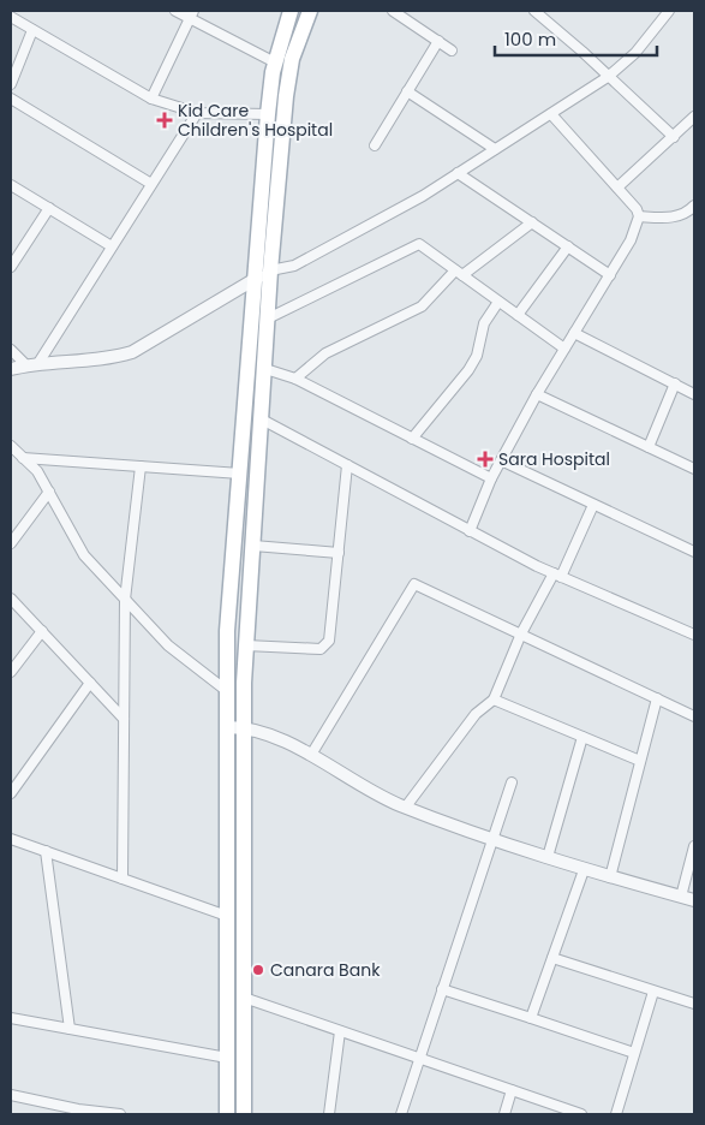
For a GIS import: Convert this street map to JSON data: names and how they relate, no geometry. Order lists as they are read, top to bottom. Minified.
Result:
{"places":{"health":["Kid Care Children's Hospital","Sara Hospital"],"other":["Canara Bank"]},"scale_bar":"100 m"}
